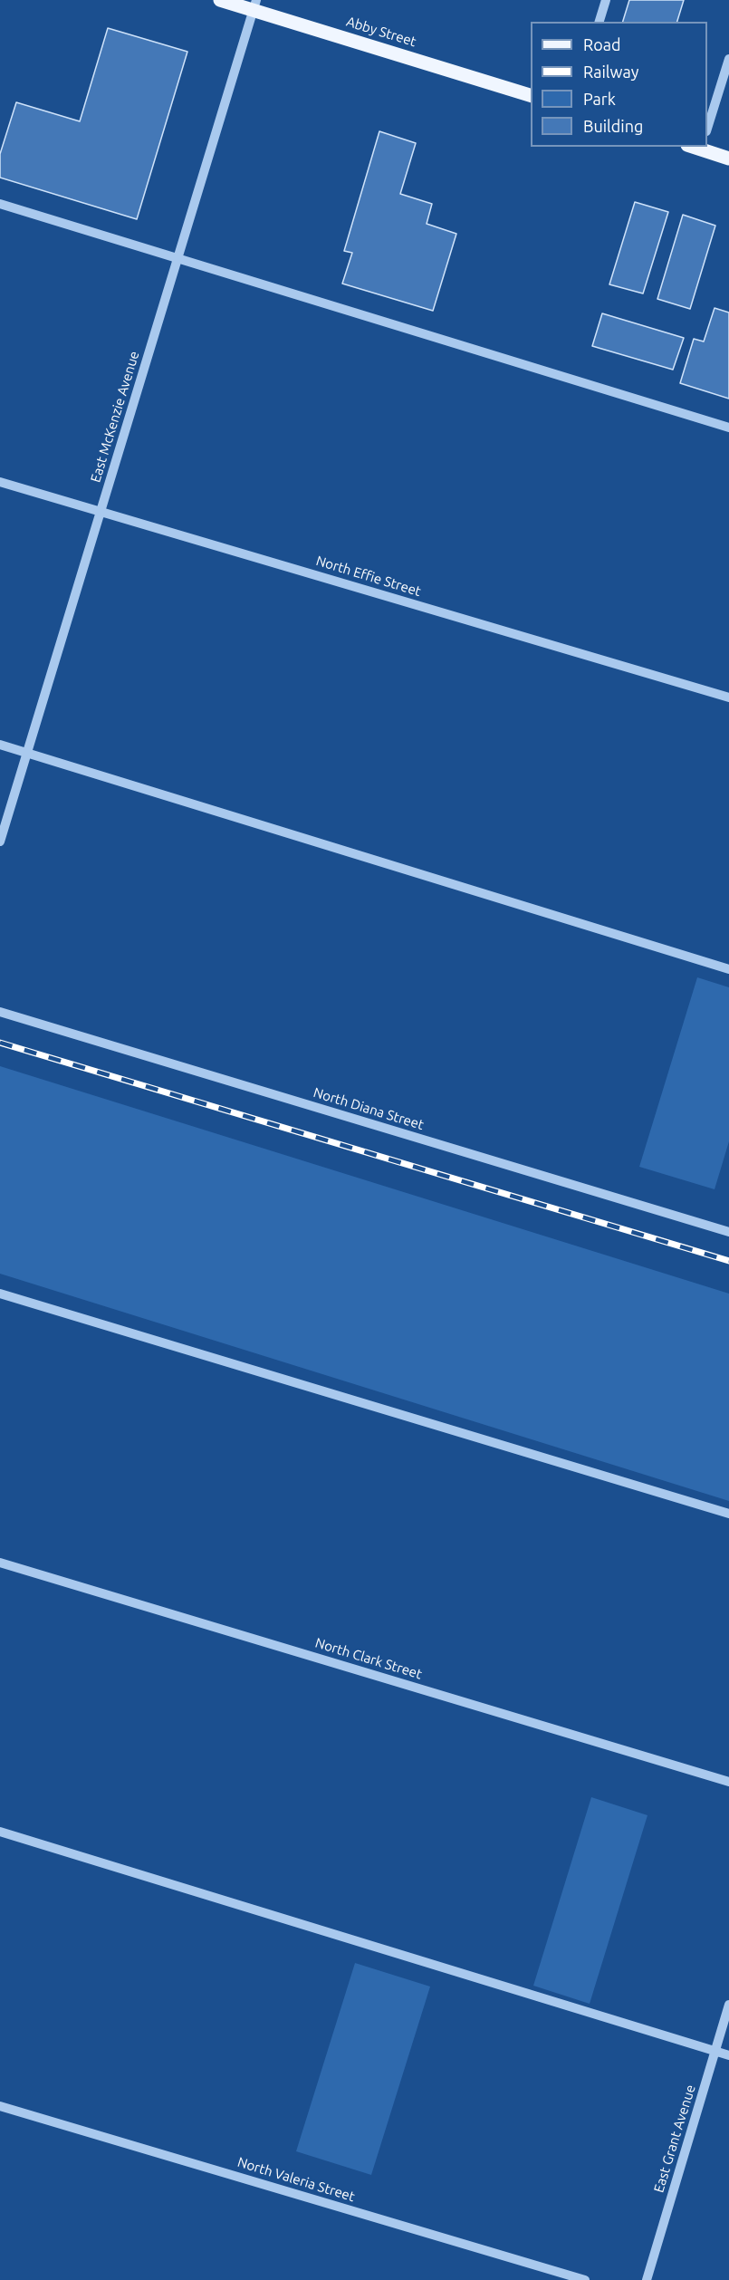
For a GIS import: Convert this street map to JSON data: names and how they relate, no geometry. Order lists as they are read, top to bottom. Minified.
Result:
{"streets":{"main road":["Abby Street"],"street":["East McKenzie Avenue","North Effie Street","North Diana Street","North Clark Street","East Grant Avenue","North Valeria Street"]},"crossings":[["Abby Street","East McKenzie Avenue"],["East McKenzie Avenue","North Effie Street"]],"legend":["Road","Railway","Park","Building"]}
